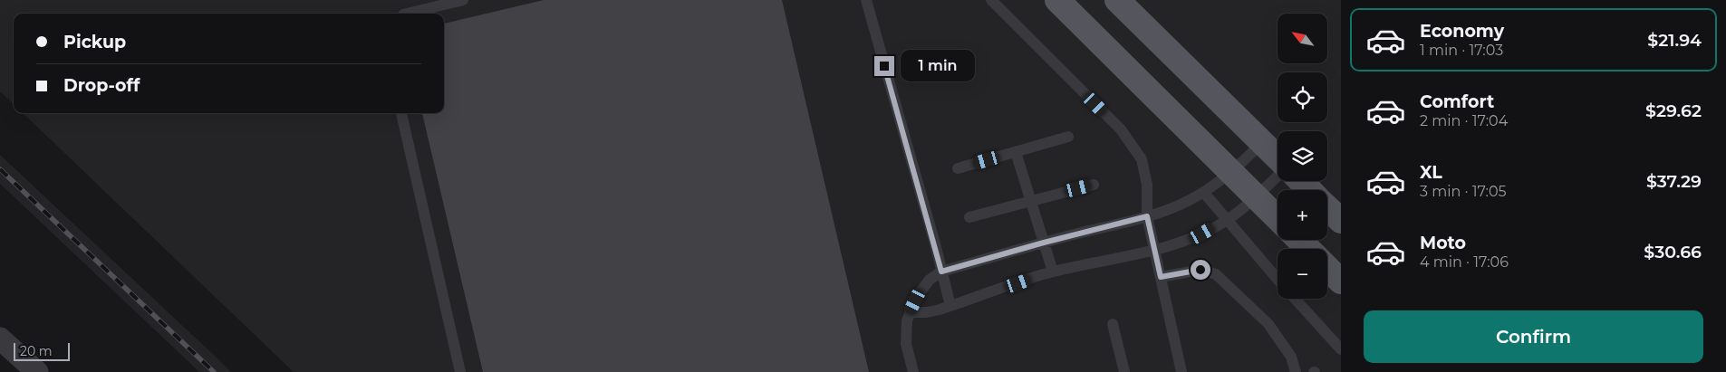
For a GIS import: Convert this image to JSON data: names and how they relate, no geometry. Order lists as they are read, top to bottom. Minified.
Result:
{"scale_bar":"20 m","north":"top left","page":{"list":[{"name":"Economy","note":"1 min · 17:03","value":"$21.94"},{"name":"Comfort","note":"2 min · 17:04","value":"$29.62"},{"name":"XL","note":"3 min · 17:05","value":"$37.29"},{"name":"Moto","note":"4 min · 17:06","value":"$30.66"}],"map_buttons":["+","−"],"banner":["Pickup","Drop-off"],"bubble":"1 min","buttons":"Confirm","scale":"20 m"}}
